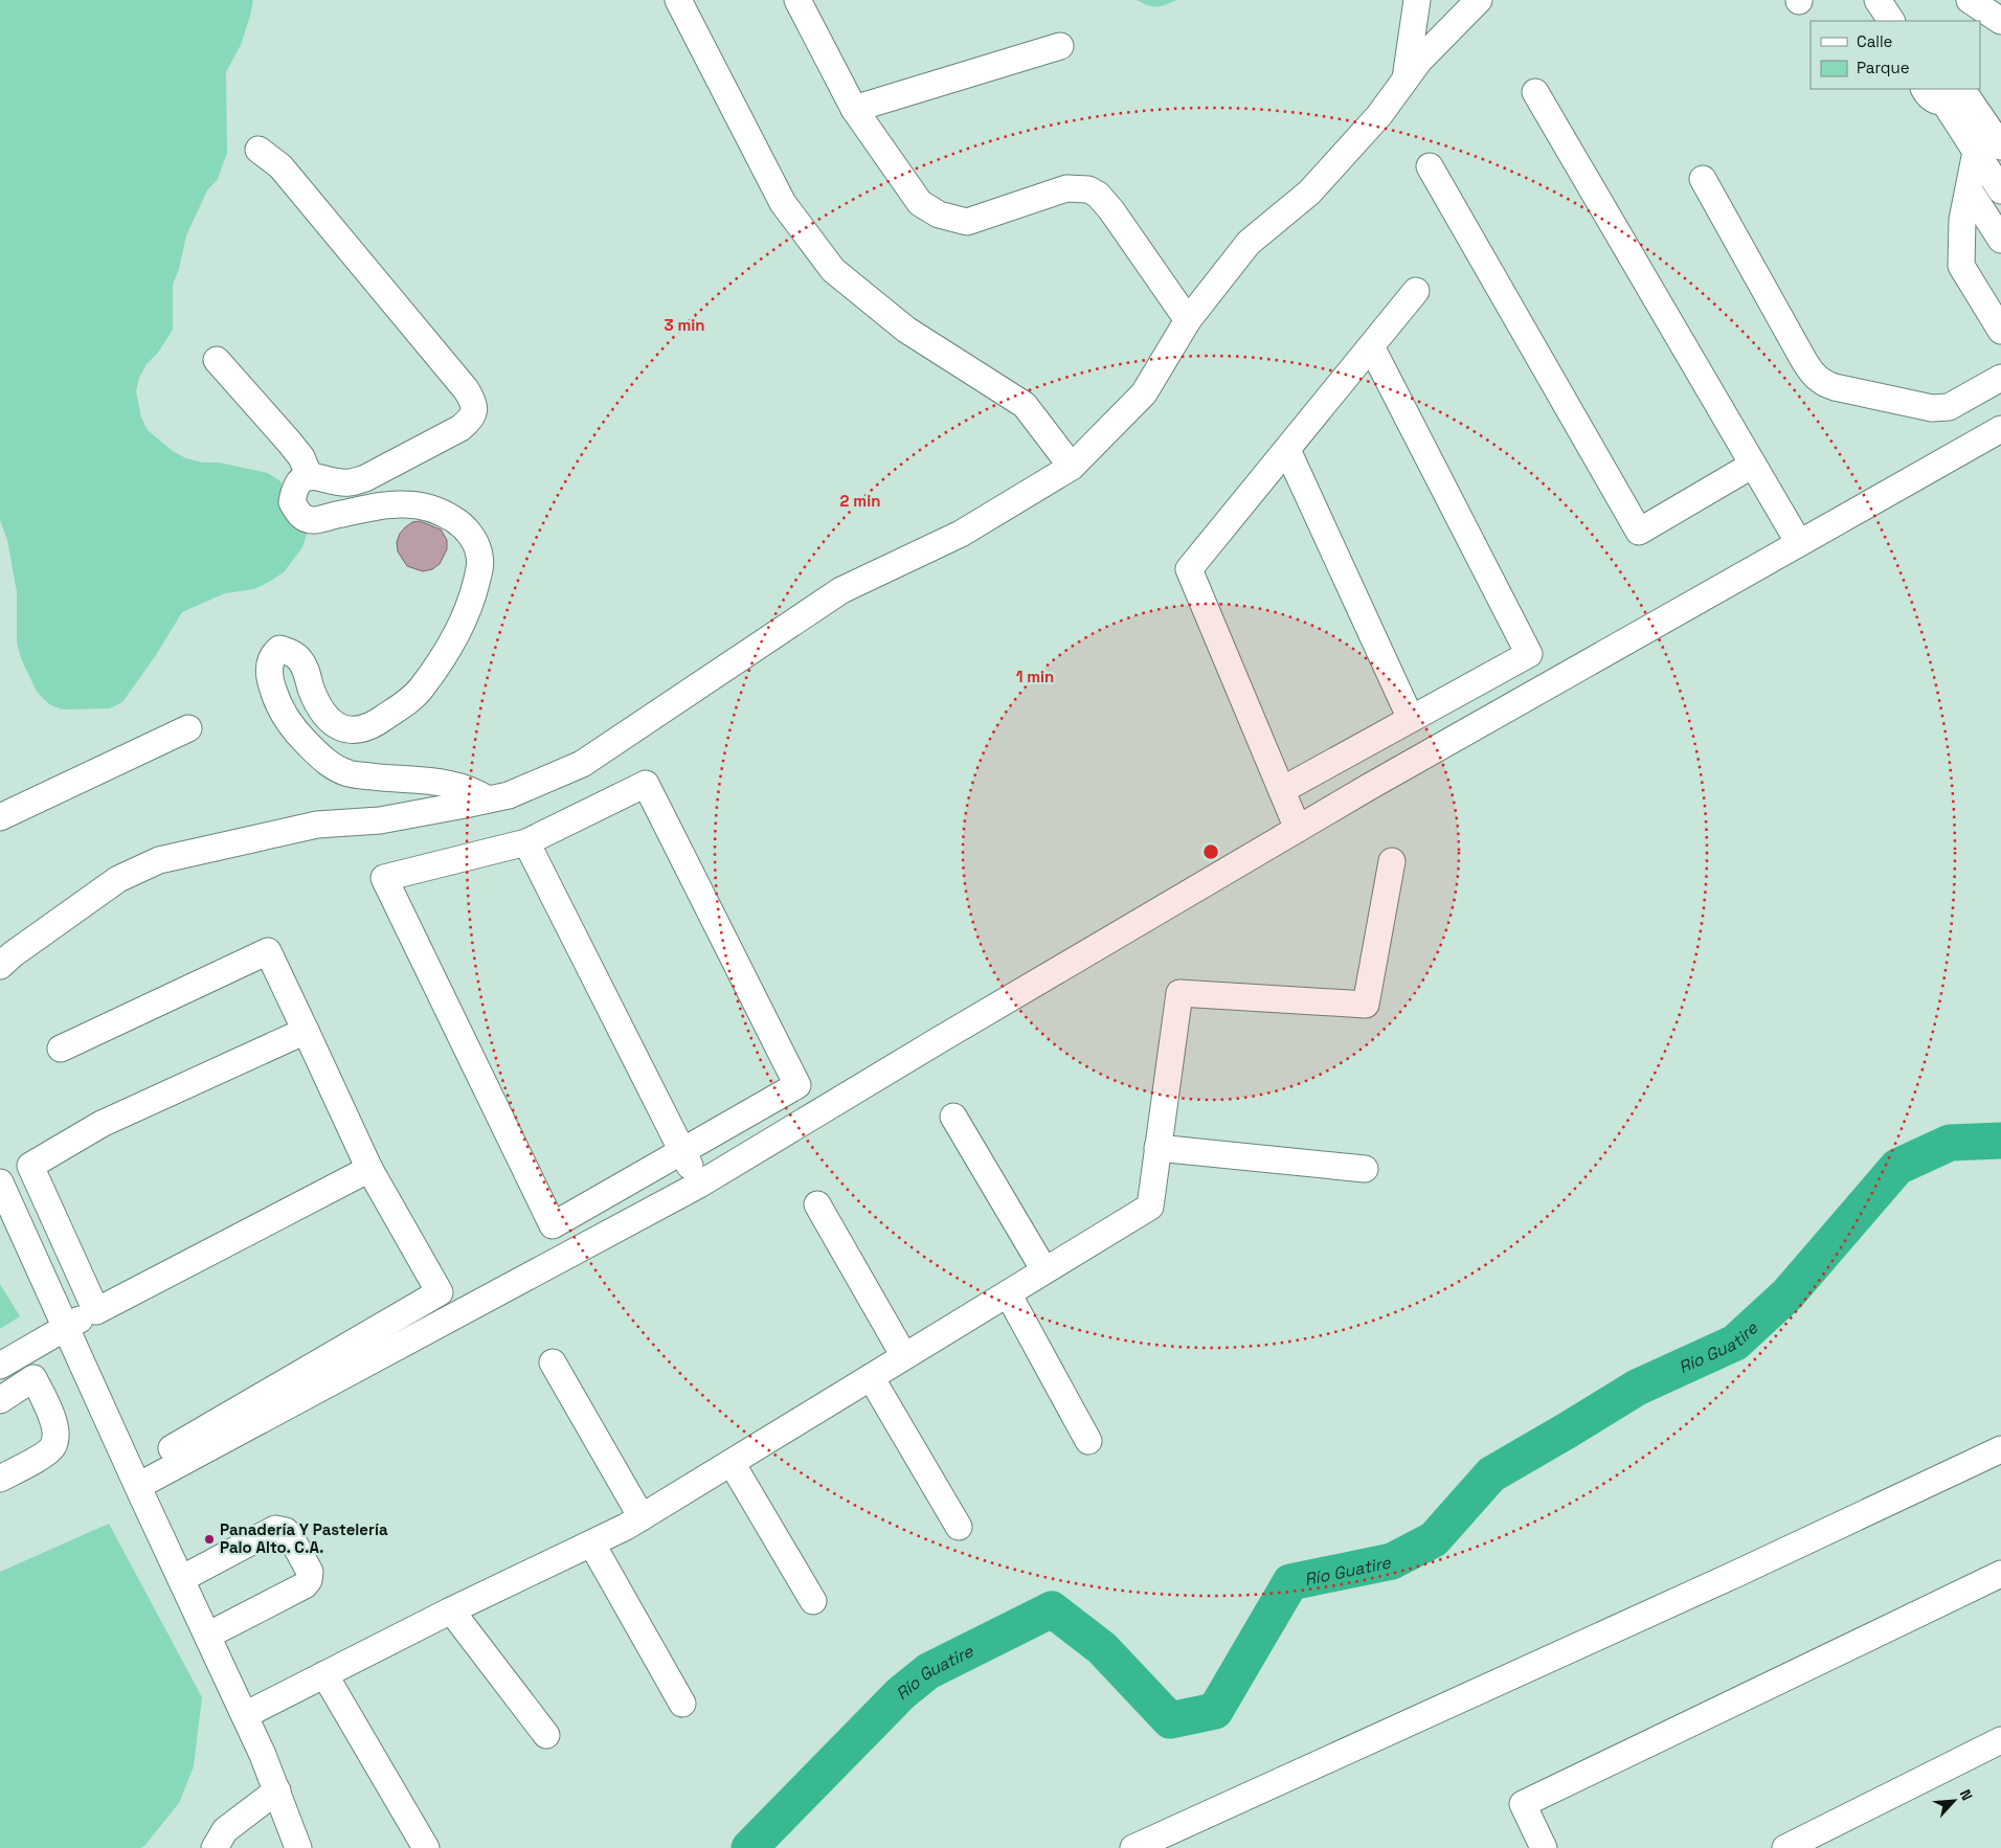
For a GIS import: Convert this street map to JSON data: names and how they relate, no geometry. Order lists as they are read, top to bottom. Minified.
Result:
{"water":["Río Guatire"],"places":["Panadería Y Pastelería Palo Alto. C.A."],"legend":["Calle","Parque"],"north":"top right","rings":["3 min","2 min","1 min"]}
